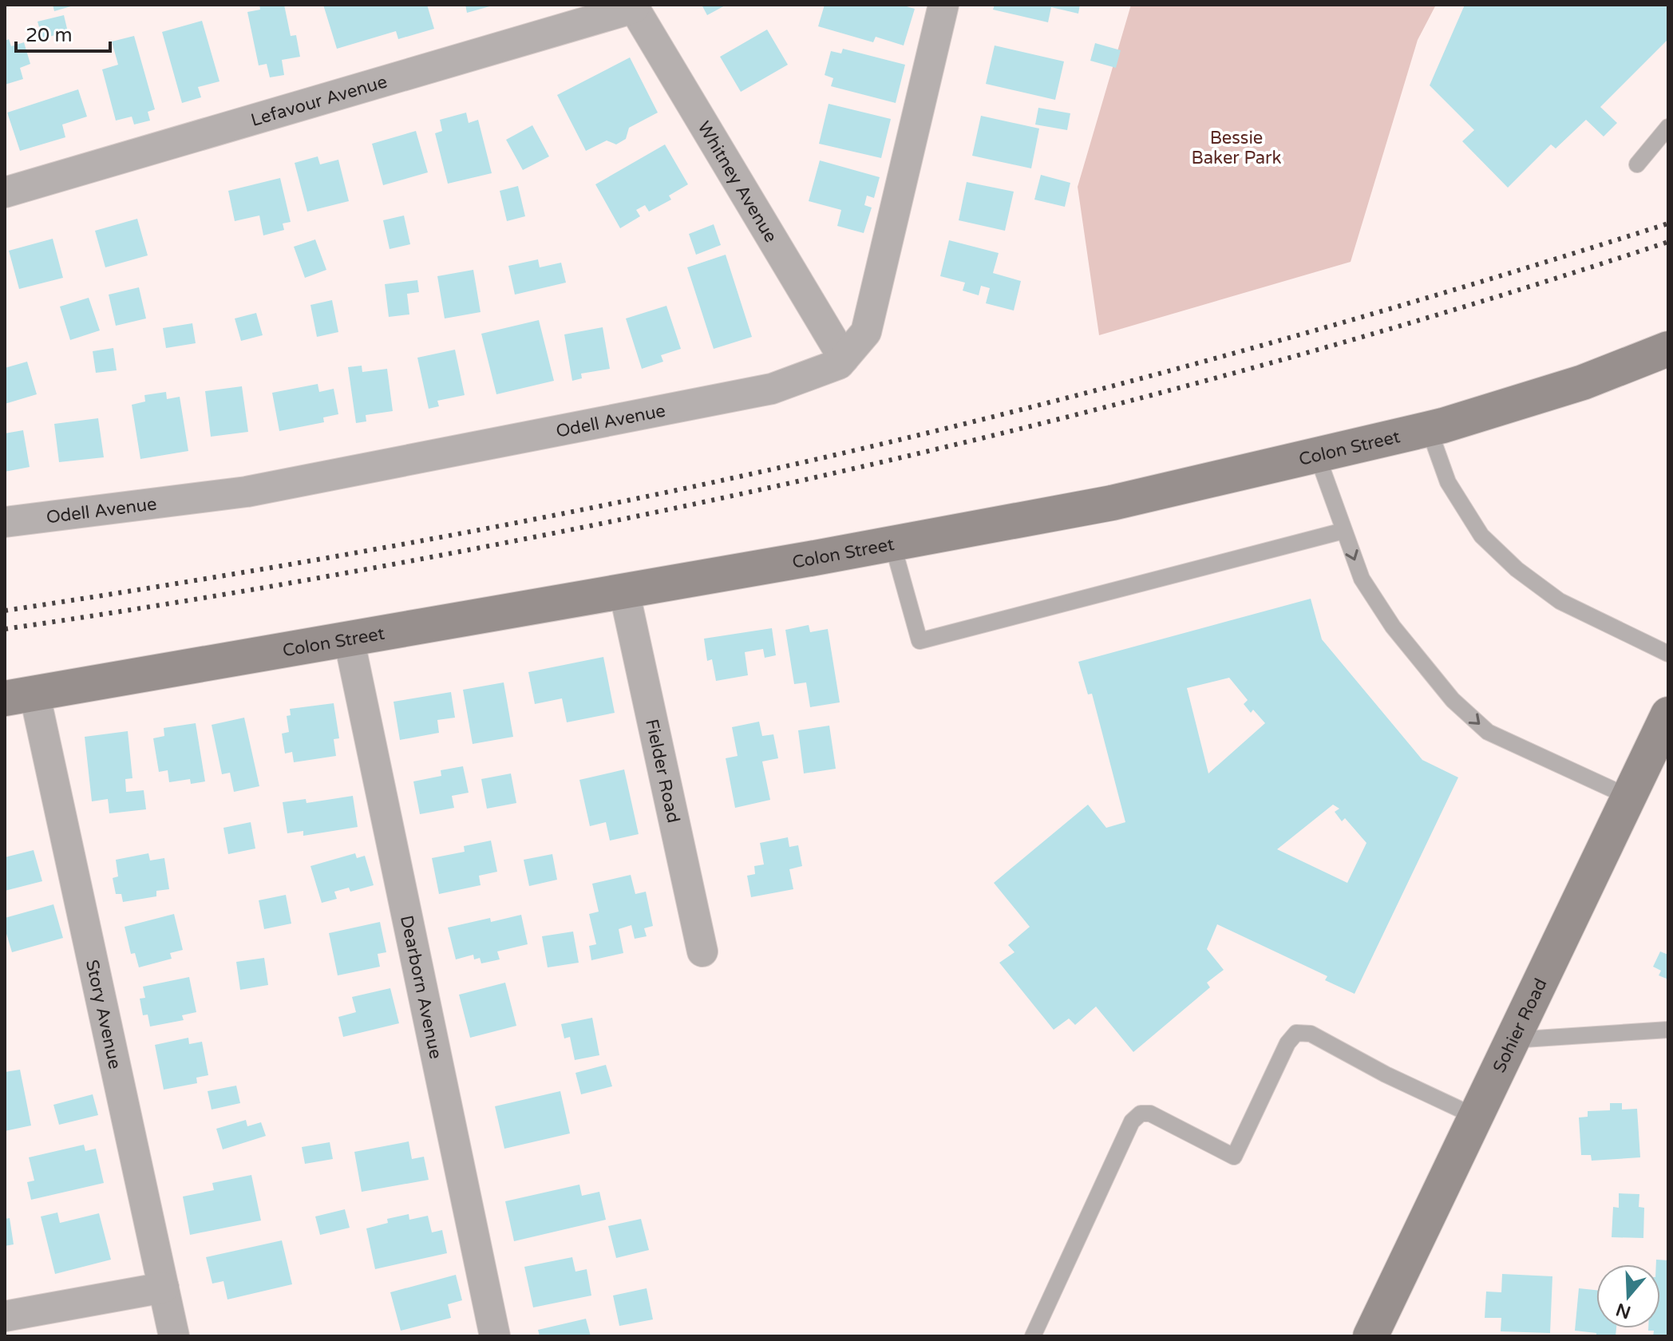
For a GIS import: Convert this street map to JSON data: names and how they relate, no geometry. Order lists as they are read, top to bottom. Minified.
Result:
{"streets":{"main road":["Colon Street","Sohier Road"],"street":["Lefavour Avenue","Whitney Avenue","Odell Avenue","Fielder Road","Dearborn Avenue","Story Avenue"]},"crossings":[["Lefavour Avenue","Whitney Avenue"],["Whitney Avenue","Odell Avenue"],["Colon Street","Fielder Road"],["Colon Street","Dearborn Avenue"],["Colon Street","Story Avenue"]],"parks":["Bessie Baker Park"],"scale_bar":"20 m","north":"bottom"}
